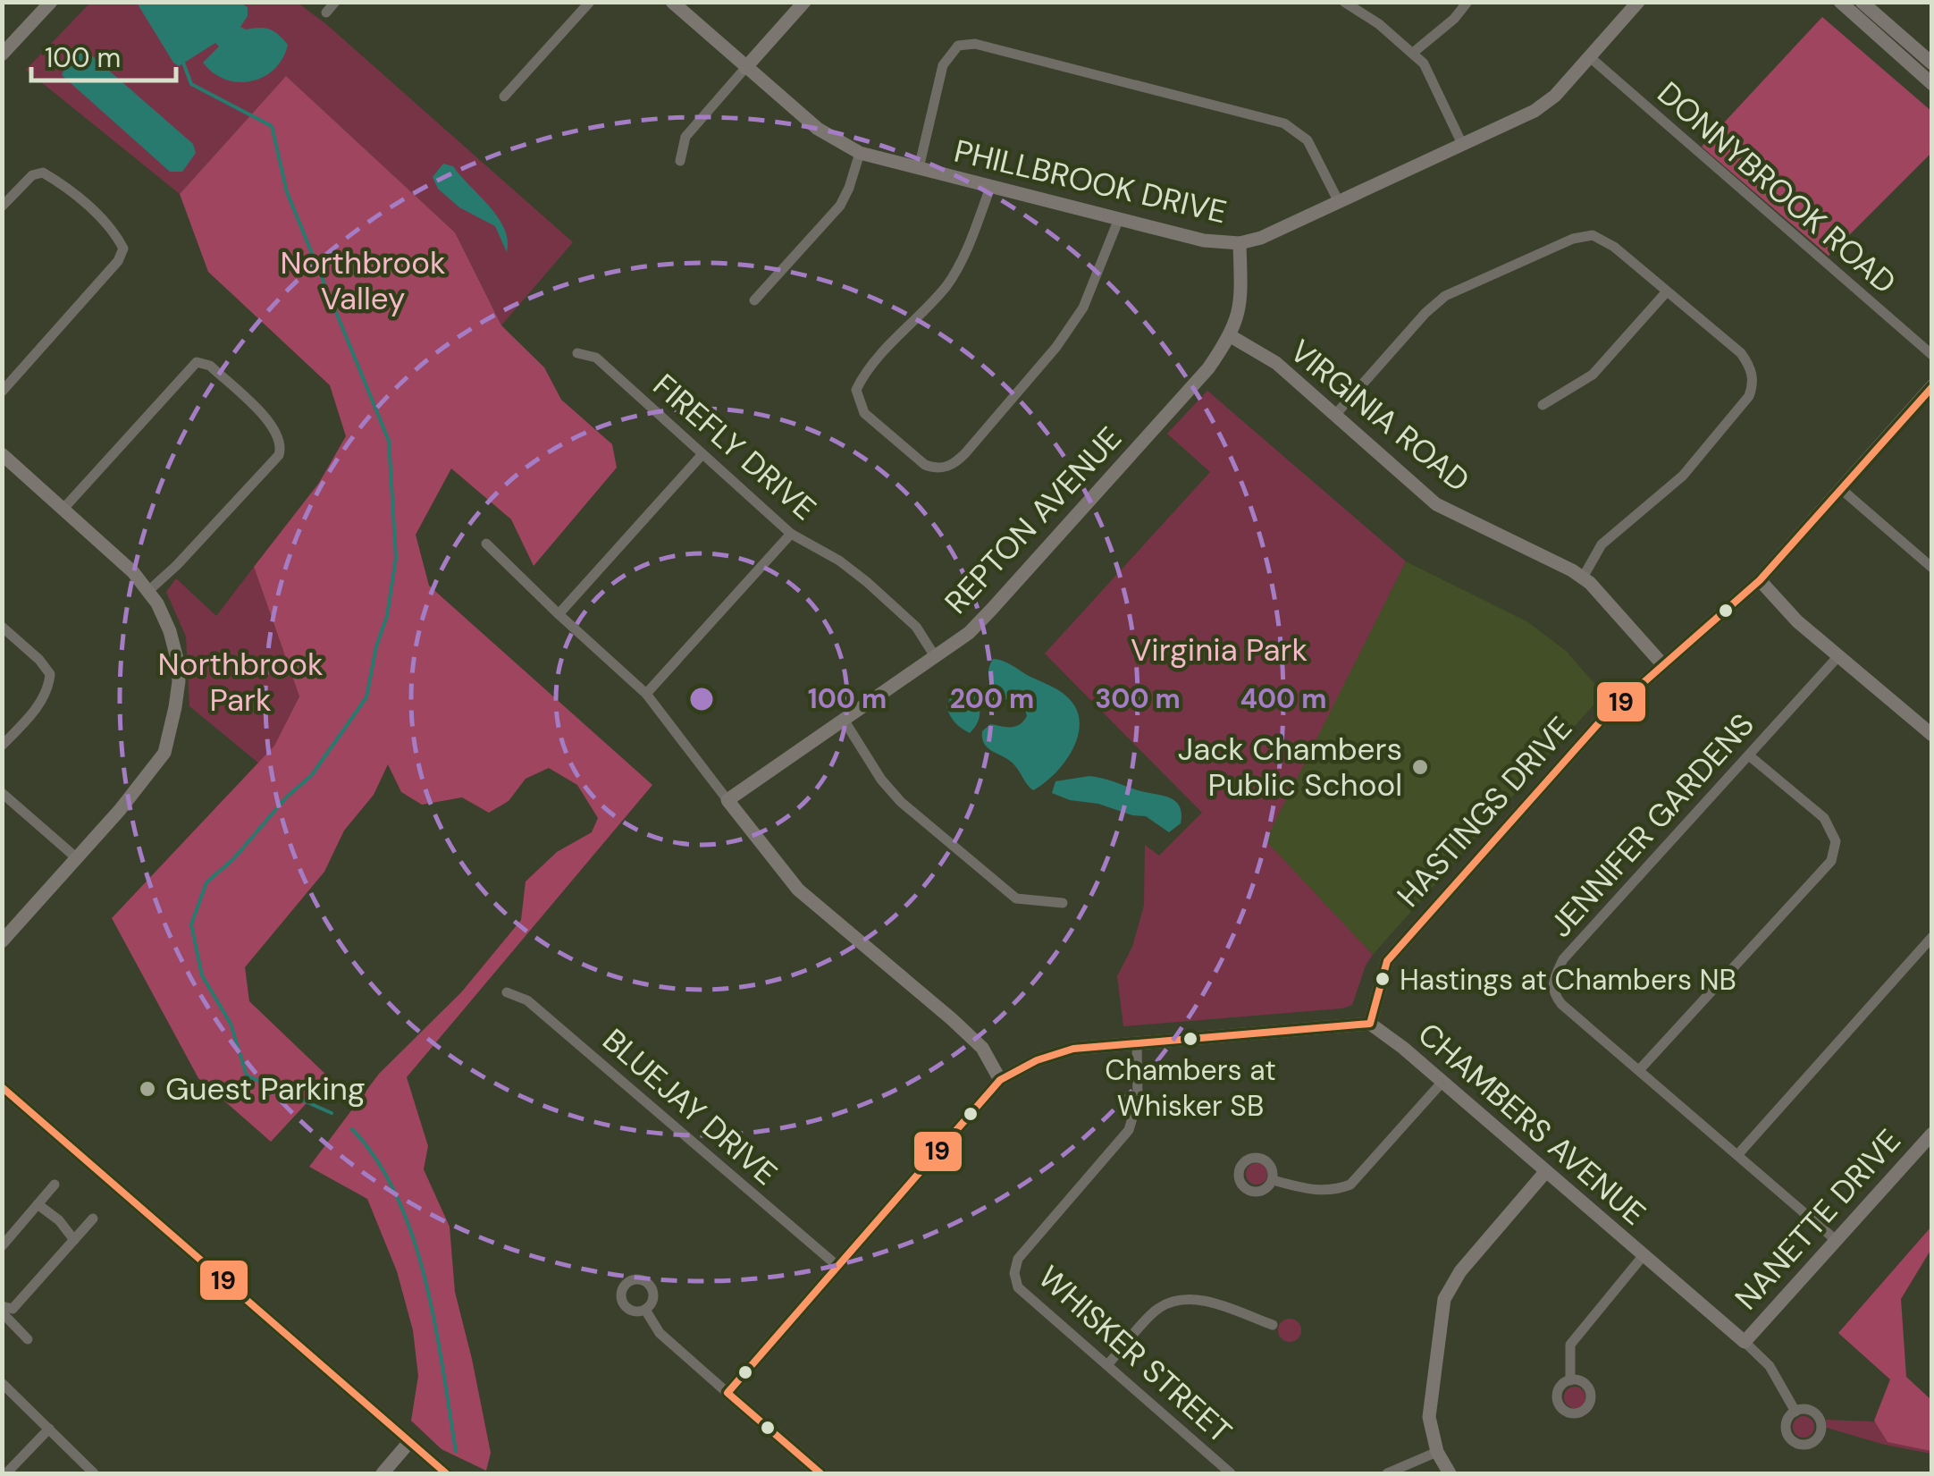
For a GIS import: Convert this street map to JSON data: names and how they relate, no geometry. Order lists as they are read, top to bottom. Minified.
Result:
{"streets":{"street":["PHILLBROOK DRIVE","DONNYBROOK ROAD","VIRGINIA ROAD","FIREFLY DRIVE","REPTON AVENUE","HASTINGS DRIVE","JENNIFER GARDENS","BLUEJAY DRIVE","CHAMBERS AVENUE","NANETTE DRIVE","WHISKER STREET"]},"crossings":[["PHILLBROOK DRIVE","DONNYBROOK ROAD"],["PHILLBROOK DRIVE","REPTON AVENUE"],["VIRGINIA ROAD","REPTON AVENUE"],["VIRGINIA ROAD","HASTINGS DRIVE"],["FIREFLY DRIVE","REPTON AVENUE"],["HASTINGS DRIVE","CHAMBERS AVENUE"],["JENNIFER GARDENS","NANETTE DRIVE"],["BLUEJAY DRIVE","CHAMBERS AVENUE"],["CHAMBERS AVENUE","NANETTE DRIVE"],["CHAMBERS AVENUE","WHISKER STREET"]],"parks":["Northbrook Valley","Virginia Park","Northbrook Park"],"places":["Jack Chambers Public School","Hastings at Chambers NB","Chambers at Whisker SB","Guest Parking"],"lines":["transit line 19"],"scale_bar":"100 m","rings":["100 m","200 m","300 m","400 m"]}
